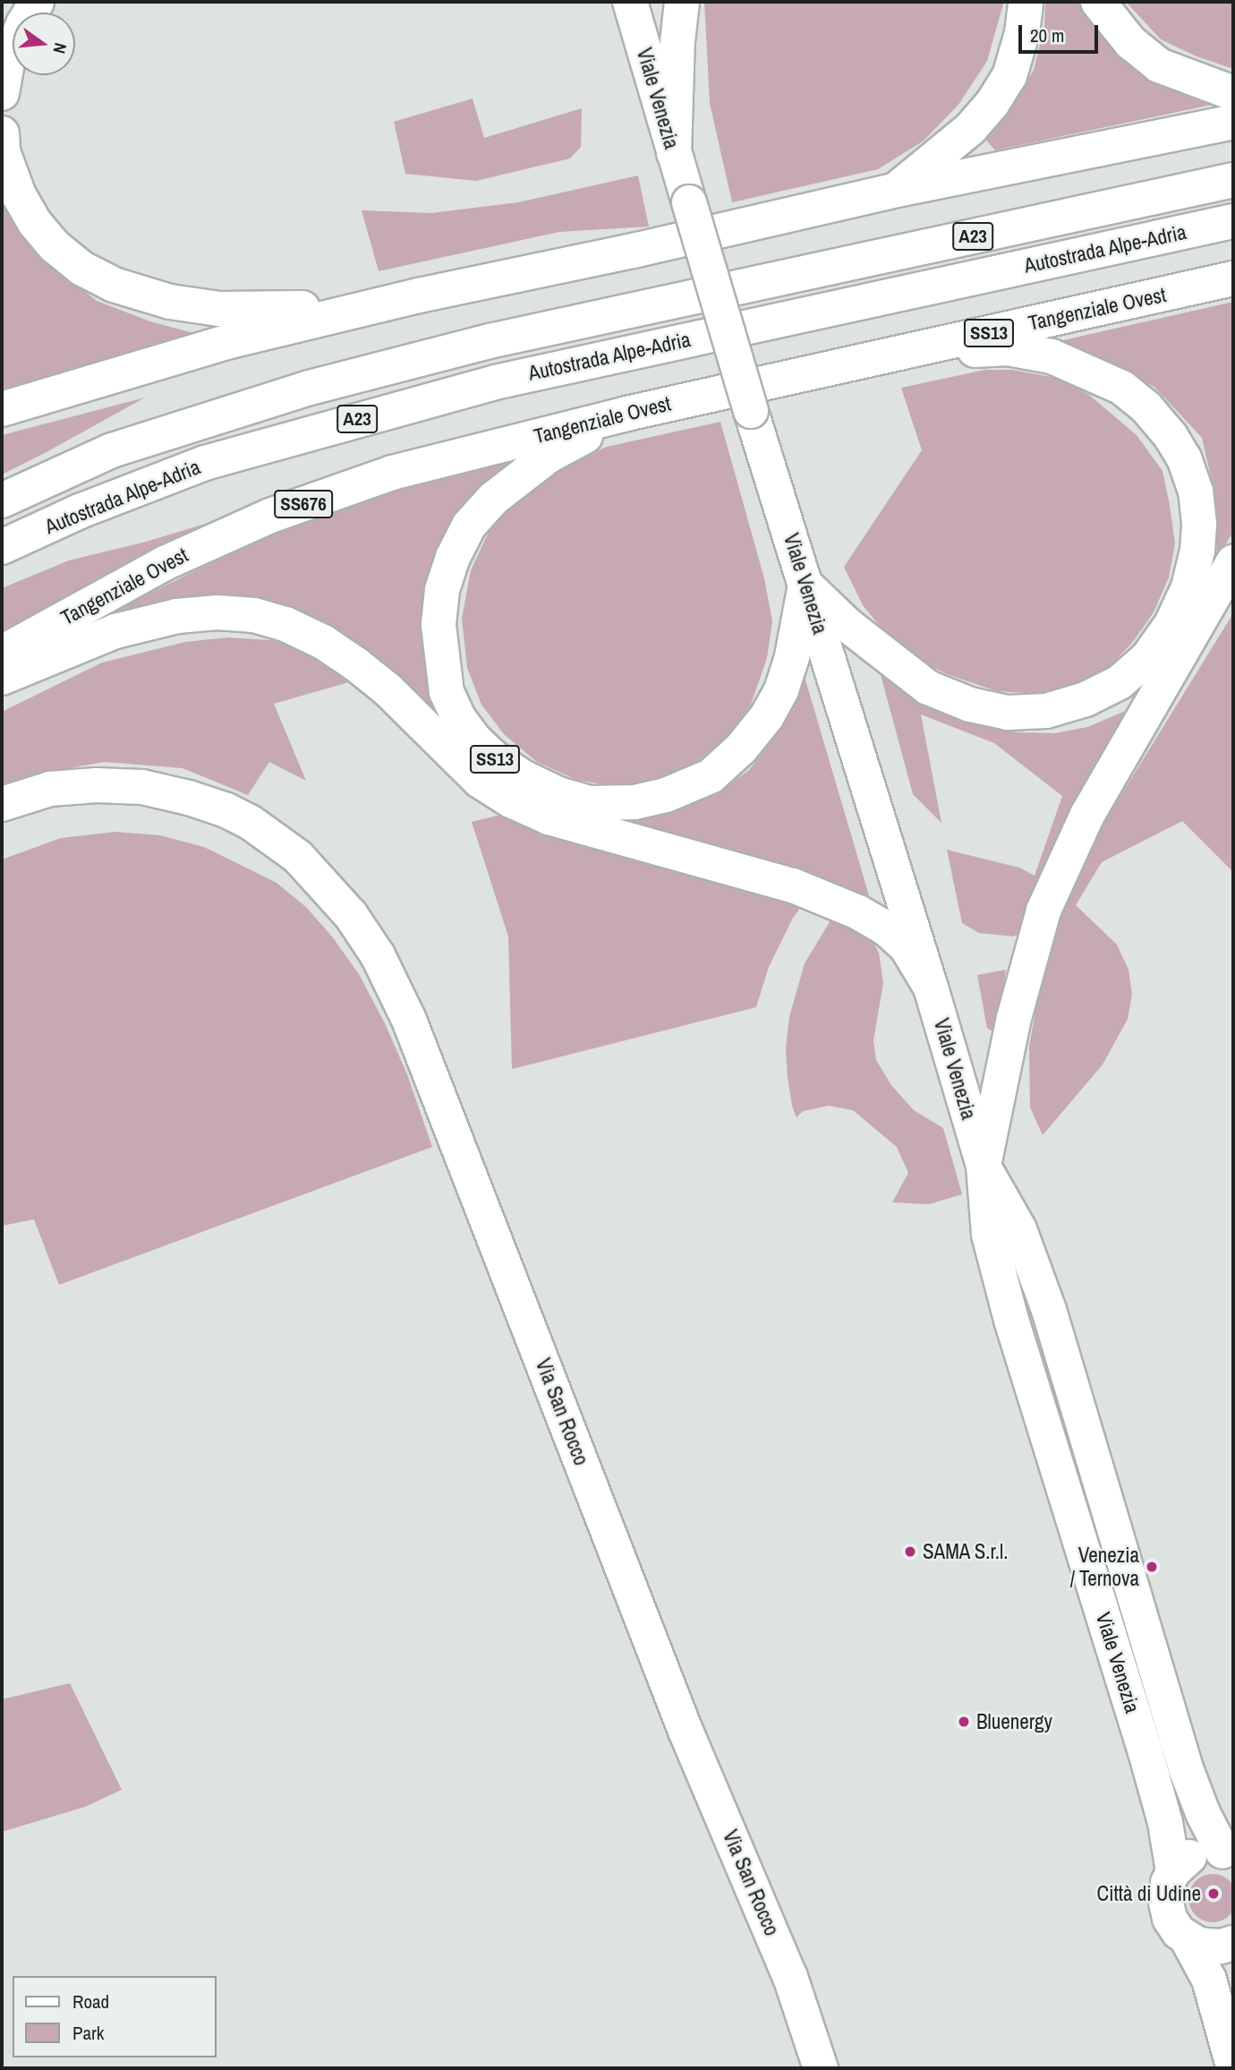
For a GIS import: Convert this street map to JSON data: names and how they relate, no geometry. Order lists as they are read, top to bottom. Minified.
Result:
{"streets":{"main road":["Viale Venezia","A23","Autostrada Alpe-Adria","Tangenziale Ovest","SS13","SS676","Via San Rocco"]},"crossings":[["Viale Venezia","SS13"],["Tangenziale Ovest","SS13"]],"places":["SAMA S.r.l.","Venezia / Ternova","Bluenergy","Città di Udine"],"legend":["Road","Park"],"scale_bar":"20 m","north":"right"}
